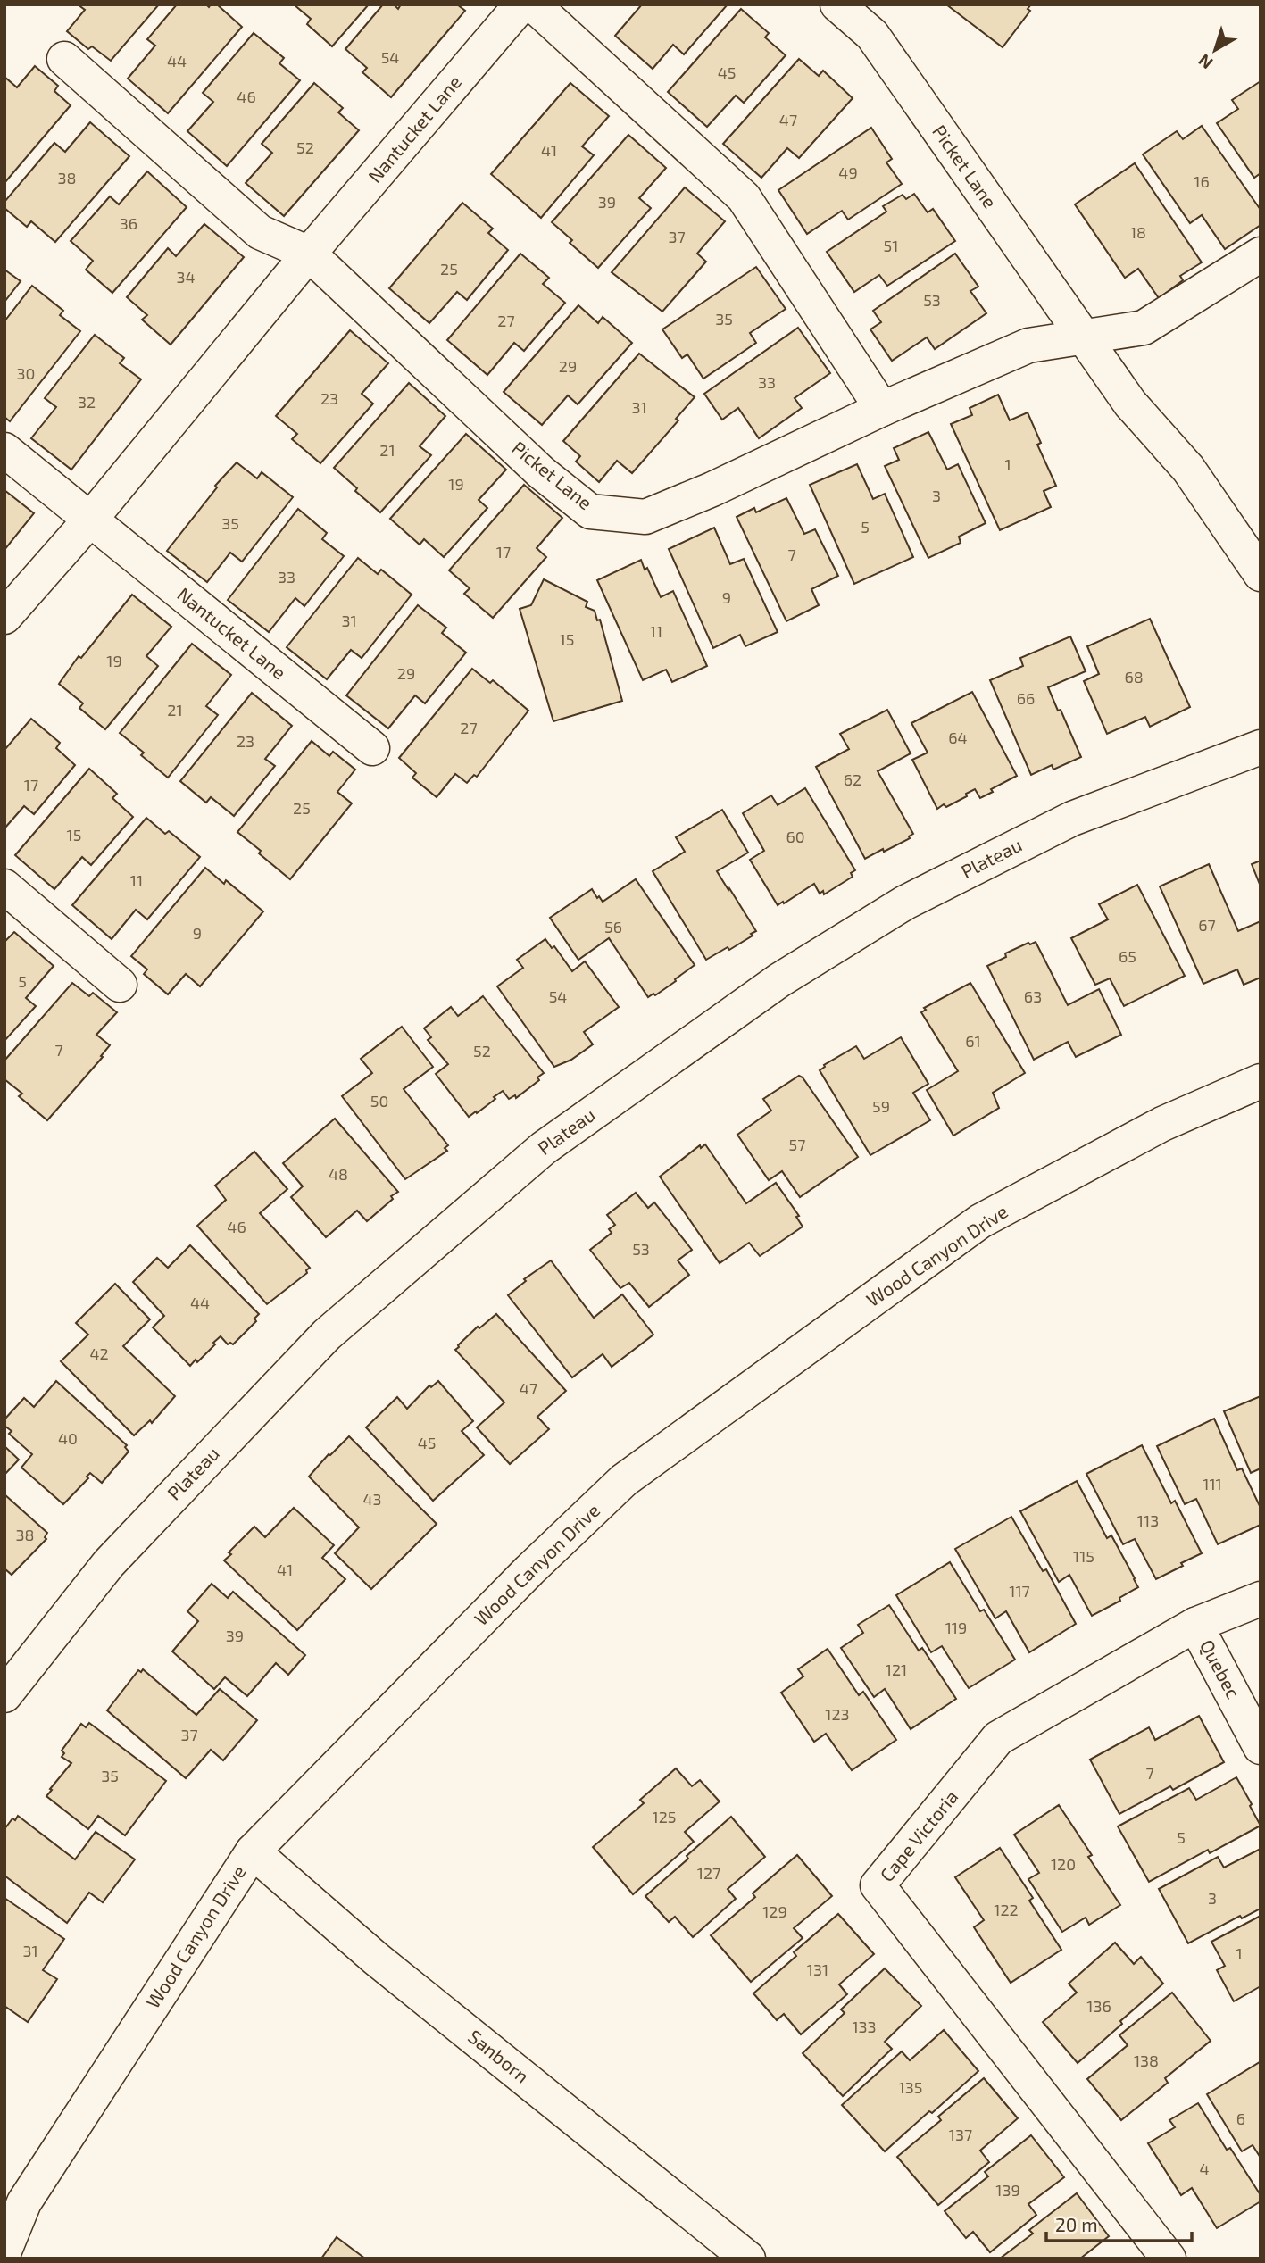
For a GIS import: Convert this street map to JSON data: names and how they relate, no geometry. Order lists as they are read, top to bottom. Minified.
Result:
{"streets":{"street":["Nantucket Lane","Picket Lane","Plateau","Wood Canyon Drive","Quebec","Cape Victoria","Sanborn"]},"crossings":[["Nantucket Lane","Picket Lane"],["Wood Canyon Drive","Sanborn"],["Quebec","Cape Victoria"]],"house_numbers":["54","44","45","46","47","52","41","49","38","16","39","36","18","37","51","25","34","53","35","27","29","30","33","23","32","31","21","1","19","3","35","5","17","7","33","9","31","11","15","19","29","68","66","21","27","64","23","62","17","25","15","60","11","67","56","9","65","5","54","63","61","7","52","50","59","57","48","46","53","44","42","47","40","45","111","43","113","38","115","41","117","119","39","121","123","37","7","35","125","5","120","127","3","122","129","31","1","131","136","133","138","135","6","137","4","139"],"scale_bar":"20 m","north":"bottom left"}
